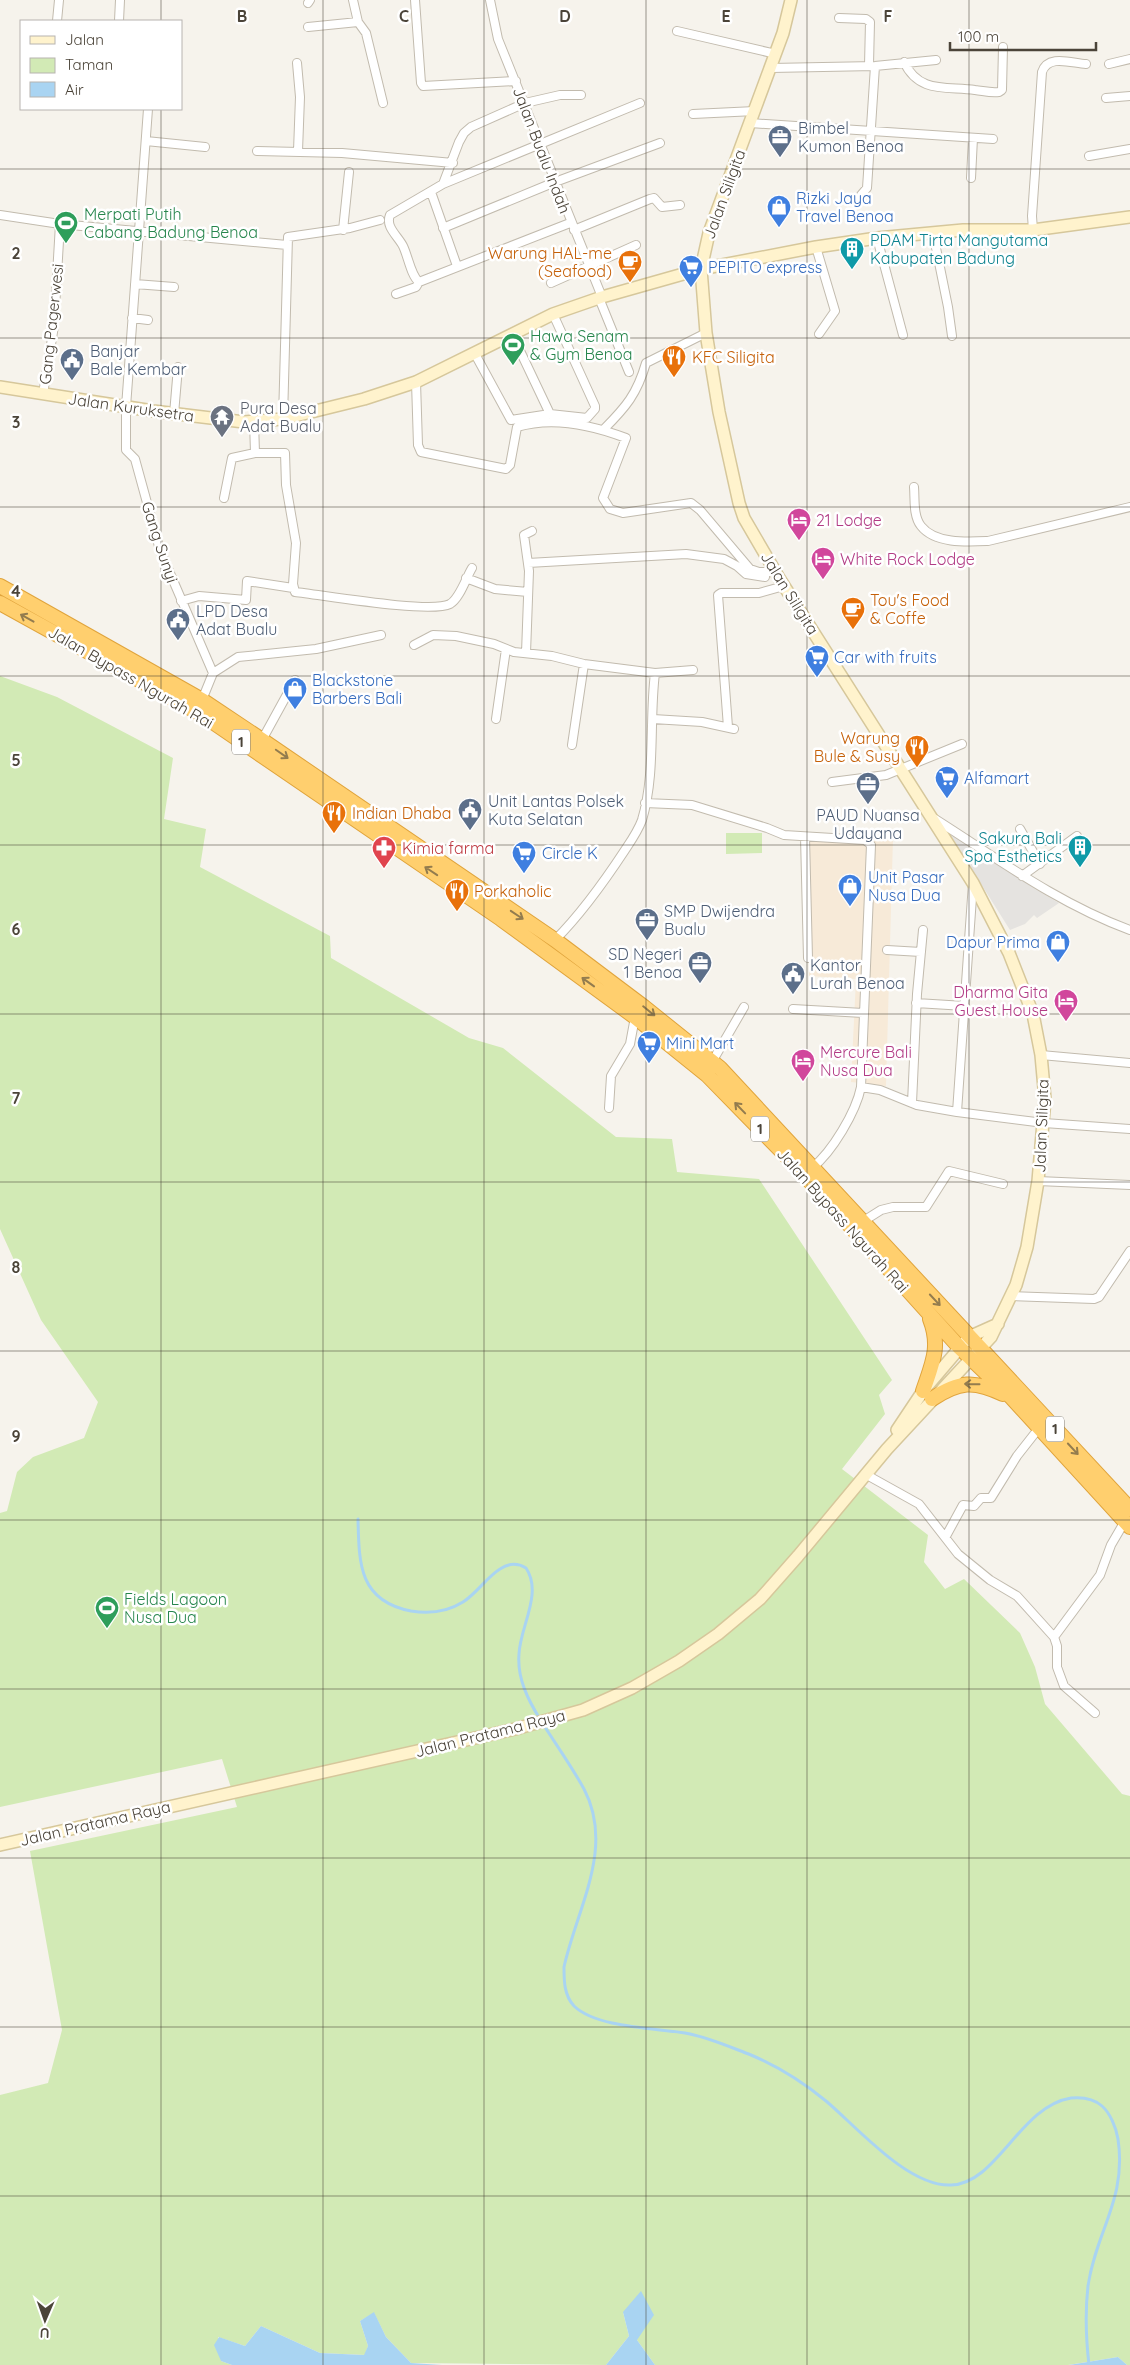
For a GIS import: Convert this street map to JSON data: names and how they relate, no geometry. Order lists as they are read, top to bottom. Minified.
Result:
{"streets":{"highway":["Jalan Bypass Ngurah Rai","1"],"main road":["Jalan Siligita","Jalan Kuruksetra","Jalan Pratama Raya"],"street":["Jalan Bualu Indah","Gang Pagerwesi","Gang Sunyi"]},"crossings":[["Jalan Bualu Indah","Jalan Kuruksetra"],["Jalan Siligita","Jalan Kuruksetra"],["Jalan Siligita","Jalan Bypass Ngurah Rai"],["Jalan Siligita","Jalan Pratama Raya"],["Gang Pagerwesi","Jalan Kuruksetra"],["Jalan Kuruksetra","Gang Sunyi"],["Jalan Bypass Ngurah Rai","Jalan Pratama Raya"]],"places":{"office":["Bimbel Kumon Benoa","PAUD Nuansa Udayana","SMP Dwijendra Bualu","SD Negeri 1 Benoa"],"shop":["Rizki Jaya Travel Benoa","Blackstone Barbers Bali","Unit Pasar Nusa Dua","Dapur Prima"],"sports":["Merpati Putih Cabang Badung Benoa","Hawa Senam & Gym Benoa","Fields Lagoon Nusa Dua"],"building":["PDAM Tirta Mangutama Kabupaten Badung","Sakura Bali Spa Esthetics"],"cafe":["Warung HAL-me (Seafood)","Tou's Food & Coffe"],"supermarket":["PEPITO express","Car with fruits","Alfamart","Circle K","Mini Mart"],"restaurant":["KFC Siligita","Warung Bule & Susy","Indian Dhaba","Porkaholic"],"public building":["Banjar Bale Kembar","LPD Desa Adat Bualu","Unit Lantas Polsek Kuta Selatan","Kantor Lurah Benoa"],"temple":["Pura Desa Adat Bualu"],"hotel":["21 Lodge","White Rock Lodge","Dharma Gita Guest House","Mercure Bali Nusa Dua"],"pharmacy":["Kimia farma"]},"legend":["Jalan","Taman","Air"],"scale_bar":"100 m","north":"bottom","grid":{"columns":["B","C","D","E","F"],"rows":["2","3","4","5","6","7","8","9"]}}
